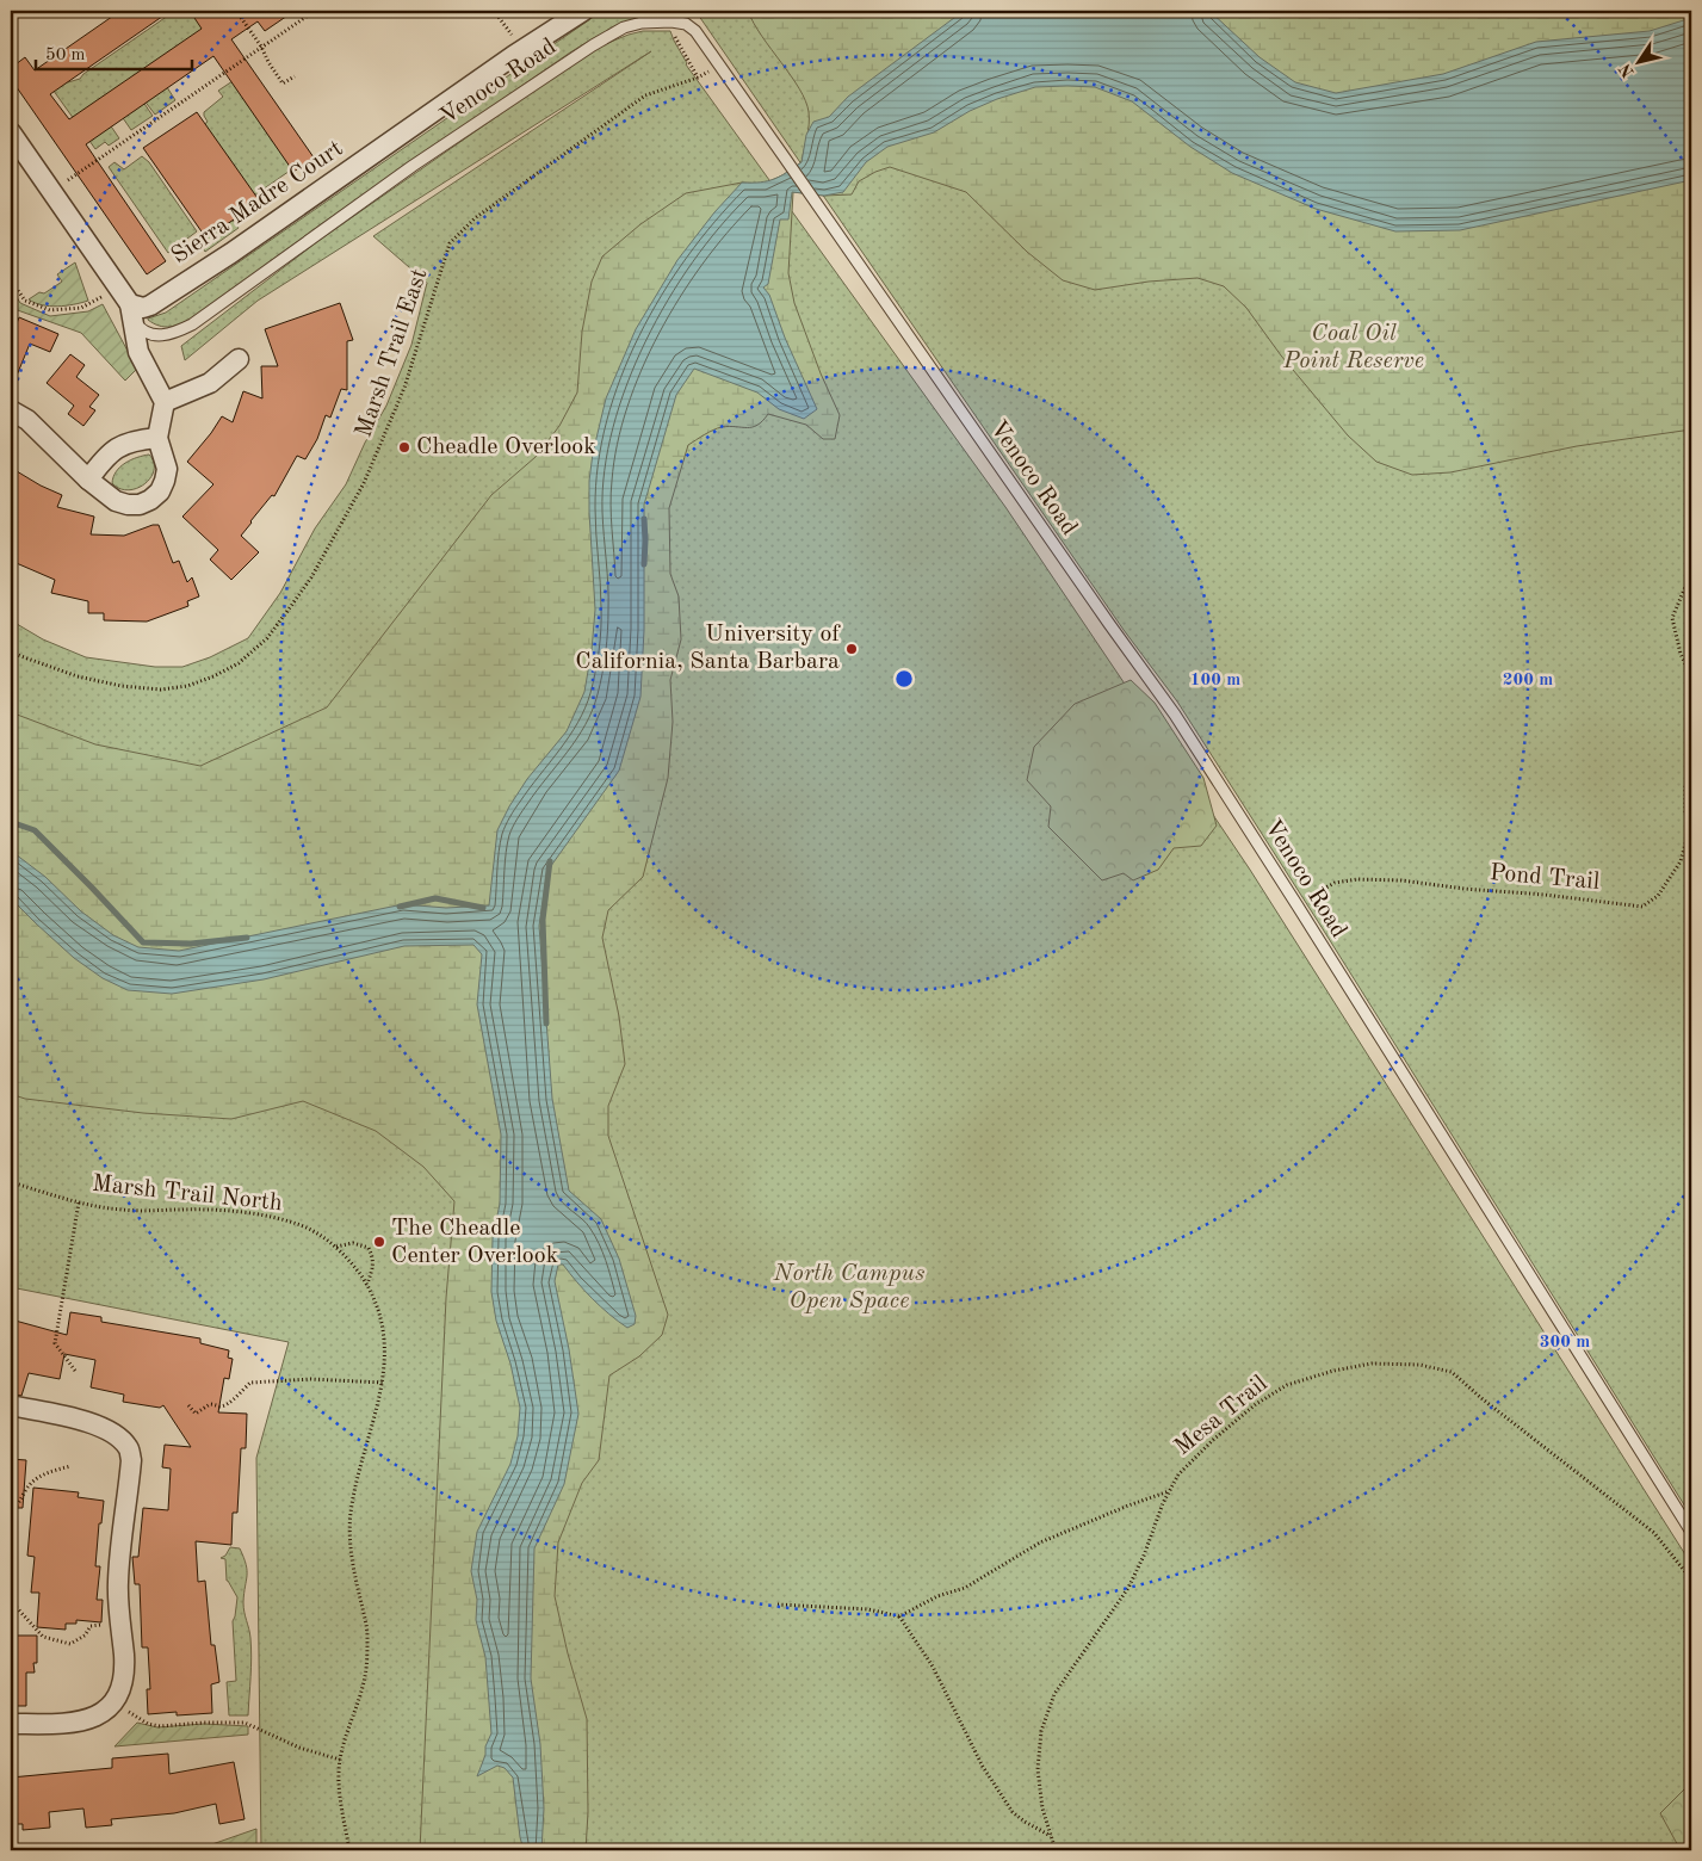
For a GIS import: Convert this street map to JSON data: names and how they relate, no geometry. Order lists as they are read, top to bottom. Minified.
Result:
{"streets":{"street":["Sierra Madre Court"],"lane":["Venoco Road"],"path":["Marsh Trail East","Pond Trail","Marsh Trail North","Mesa Trail"]},"crossings":[["Venoco Road","Sierra Madre Court"],["Venoco Road","Marsh Trail East"],["Venoco Road","Pond Trail"]],"parks":["Coal Oil Point Reserve","North Campus Open Space"],"places":["Cheadle Overlook","University of California, Santa Barbara","The Cheadle Center Overlook"],"scale_bar":"50 m","north":"bottom left","rings":["100 m","200 m","300 m"]}
